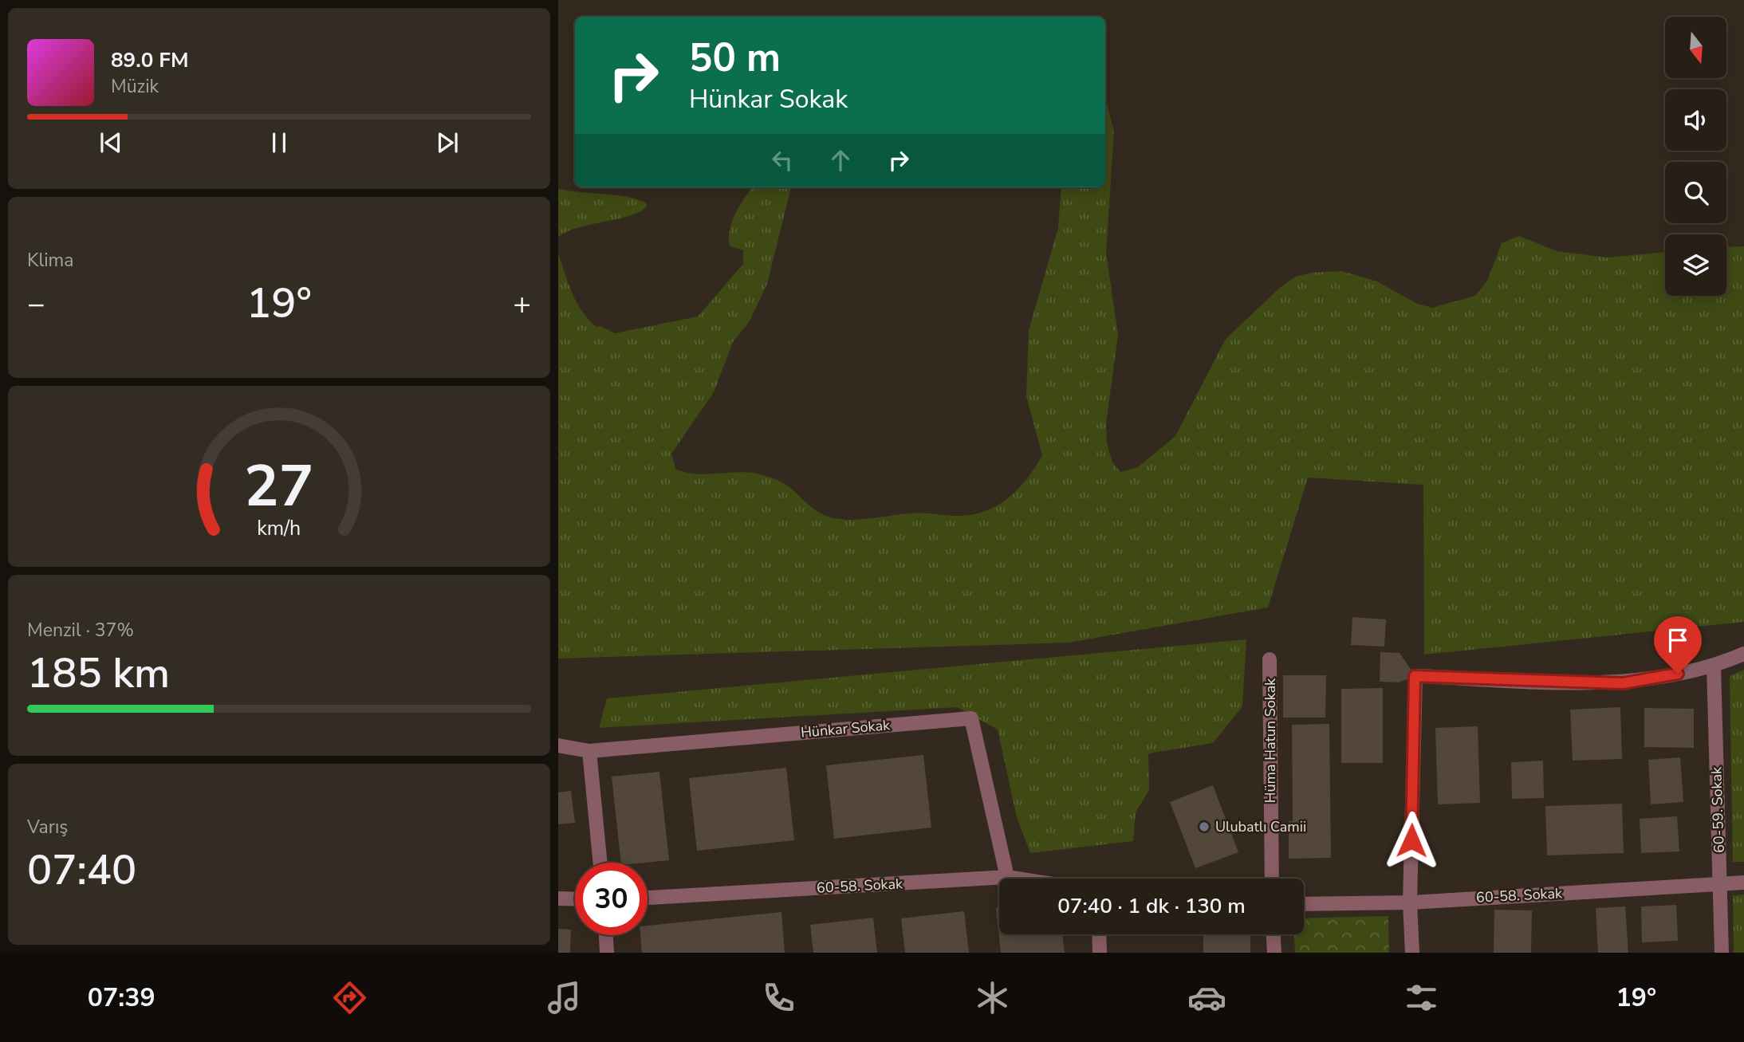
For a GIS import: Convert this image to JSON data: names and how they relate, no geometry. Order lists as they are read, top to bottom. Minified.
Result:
{"streets":{"street":["Hünkar Sokak","Hüma Hatun Sokak","60-59. Sokak","60-58. Sokak"]},"crossings":[["Hünkar Sokak","60-58. Sokak"],["60-59. Sokak","60-58. Sokak"]],"places":["Ulubatlı Camii"],"north":"bottom","page":{"turn":["50 m","Hünkar Sokak"],"song":["89.0 FM","Müzik"],"tile":["Klima",["Menzil · 37%","185 km"],["Varış","07:40"]],"heat":["−","19°","+"],"limit":"30","trip":"07:40 · 1 dk · 130 m","tabs":["07:39","19°"],"gauge":["27","km/h"]}}
